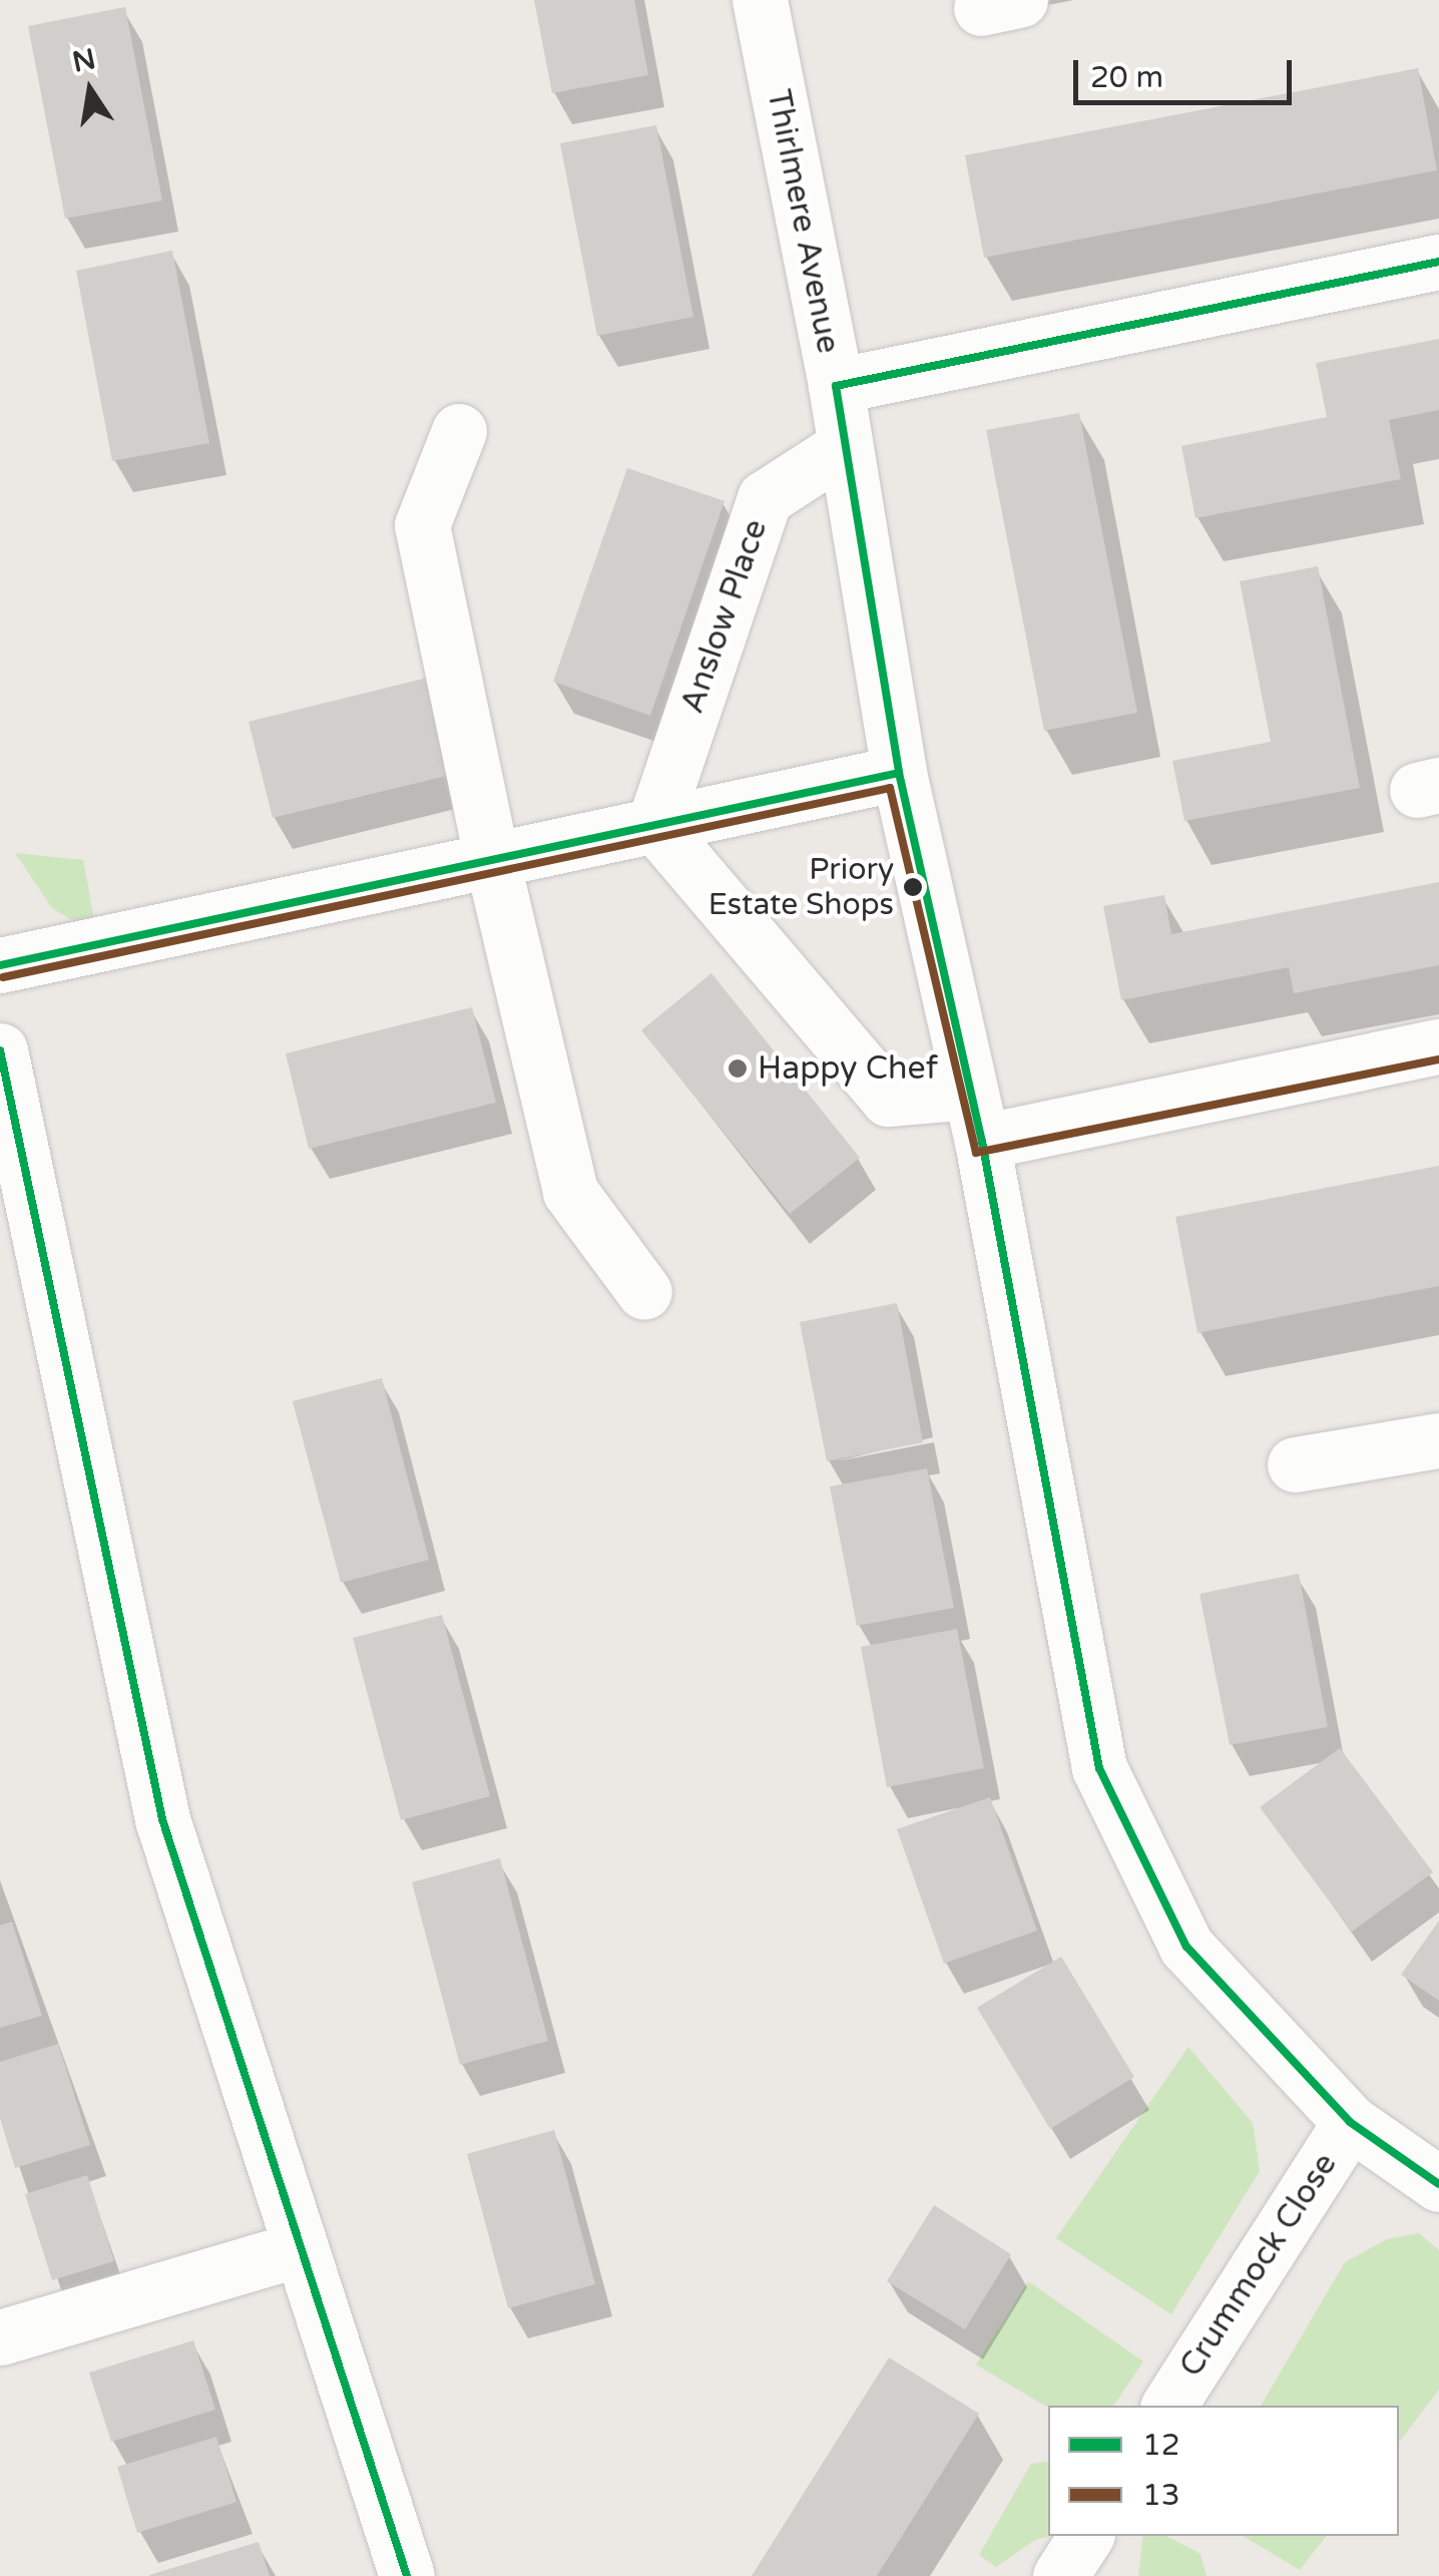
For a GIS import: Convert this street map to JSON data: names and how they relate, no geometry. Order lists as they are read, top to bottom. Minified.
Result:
{"streets":{"street":["Thirlmere Avenue","Anslow Place","Crummock Close"]},"crossings":[["Thirlmere Avenue","Anslow Place"],["Thirlmere Avenue","Crummock Close"]],"places":["Priory Estate Shops","Happy Chef"],"lines":["transit line 12","transit line 13"],"legend":["12","13"],"scale_bar":"20 m","north":"top"}
